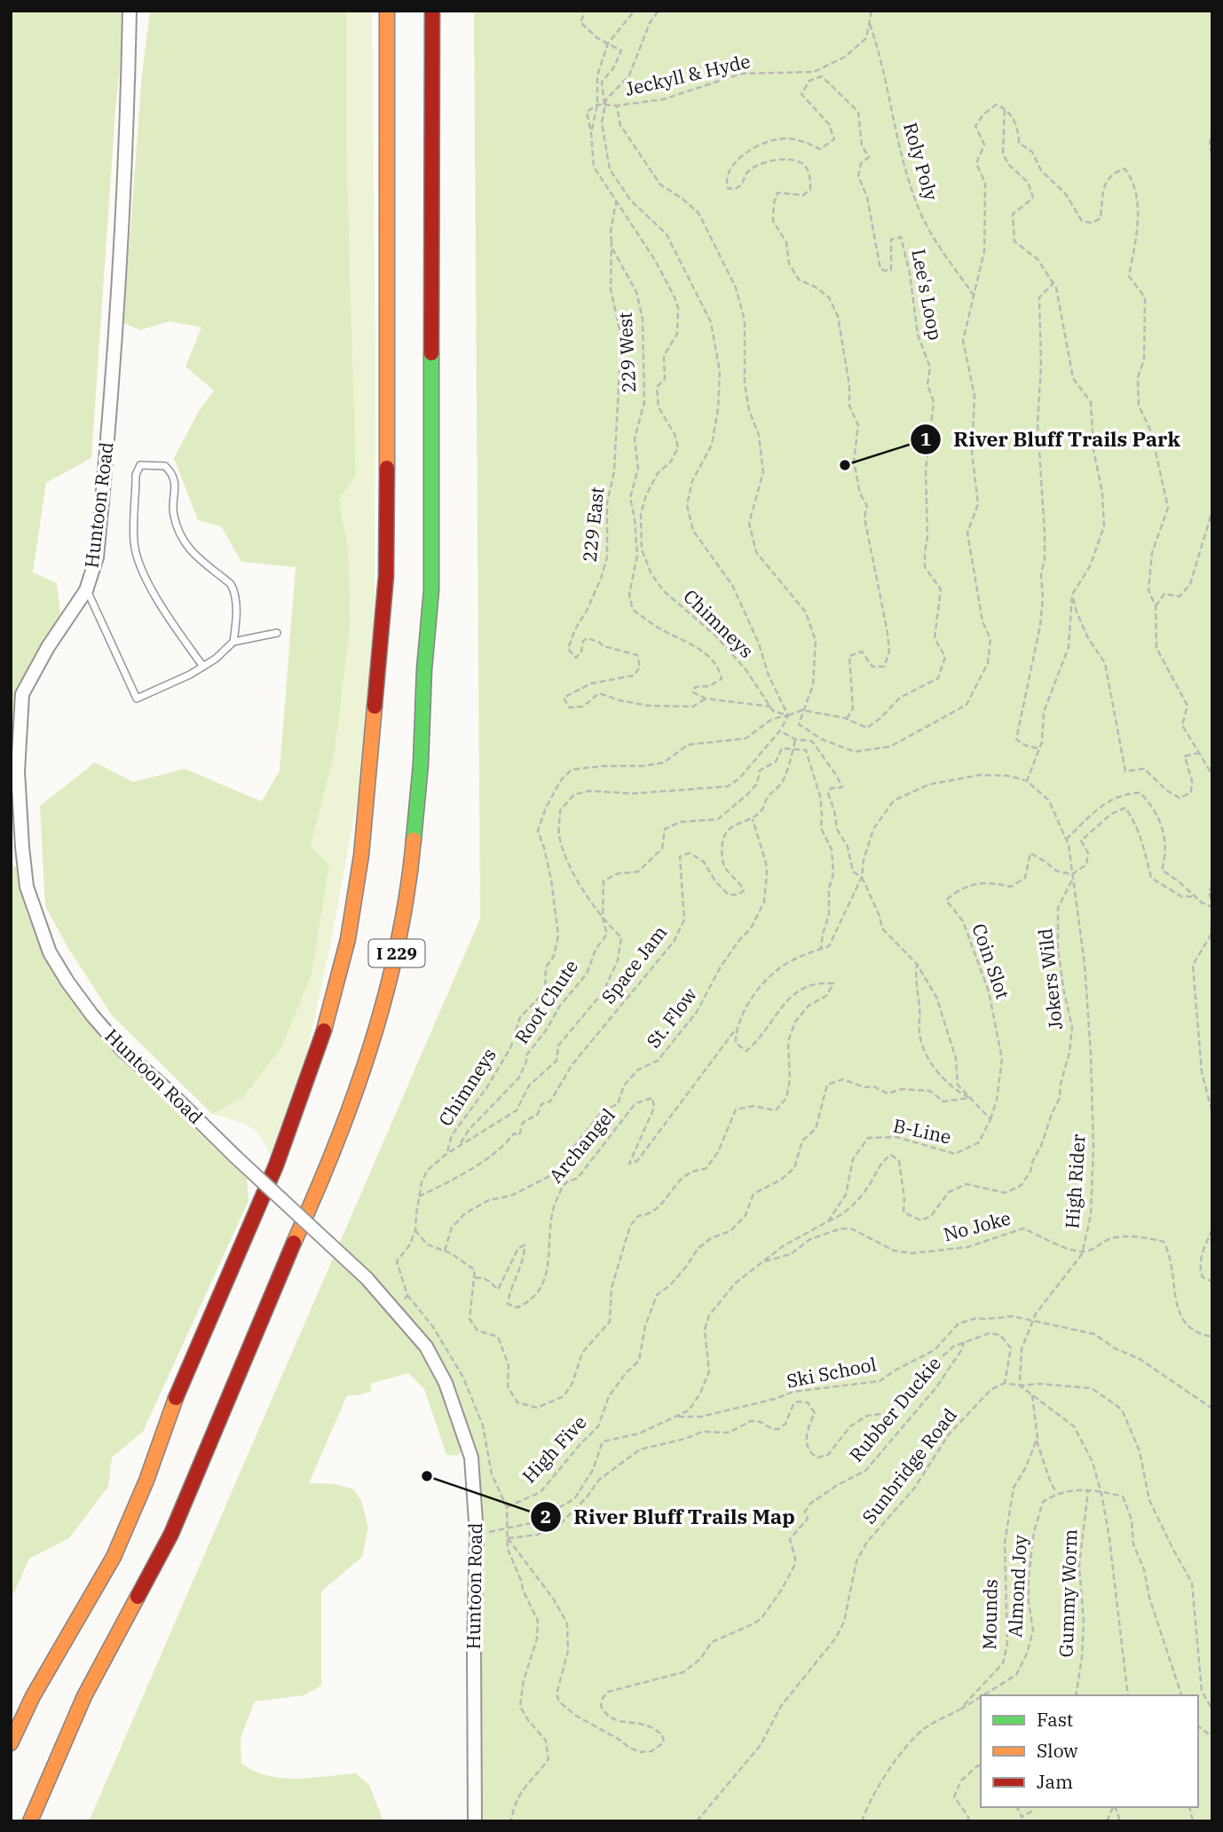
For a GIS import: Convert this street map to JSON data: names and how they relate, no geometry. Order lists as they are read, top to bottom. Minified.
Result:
{"streets":{"highway":["I 229"],"street":["Huntoon Road"],"path":["Jeckyll & Hyde","Roly Poly","Lee's Loop","229 West","229 East","Chimneys","Coin Slot","Space Jam","Jokers Wild","Root Chute","St. Flow","B-Line","Archangel","High Rider","No Joke","Ski School","Rubber Duckie","High Five","Sunbridge Road","Almond Joy","Gummy Worm","Mounds"]},"crossings":[["Jeckyll & Hyde","Roly Poly"],["Jeckyll & Hyde","Lee's Loop"],["229 West","229 East"],["229 West","Chimneys"],["Huntoon Road","B-Line"],["Coin Slot","B-Line"],["Coin Slot","High Rider"],["Space Jam","Root Chute"],["Space Jam","St. Flow"],["Jokers Wild","B-Line"],["Jokers Wild","High Rider"],["B-Line","No Joke"],["B-Line","Ski School"],["High Rider","No Joke"],["High Rider","Ski School"],["Almond Joy","Mounds"]],"places":["River Bluff Trails Park","River Bluff Trails Map"],"legend":["Fast","Slow","Jam"]}
